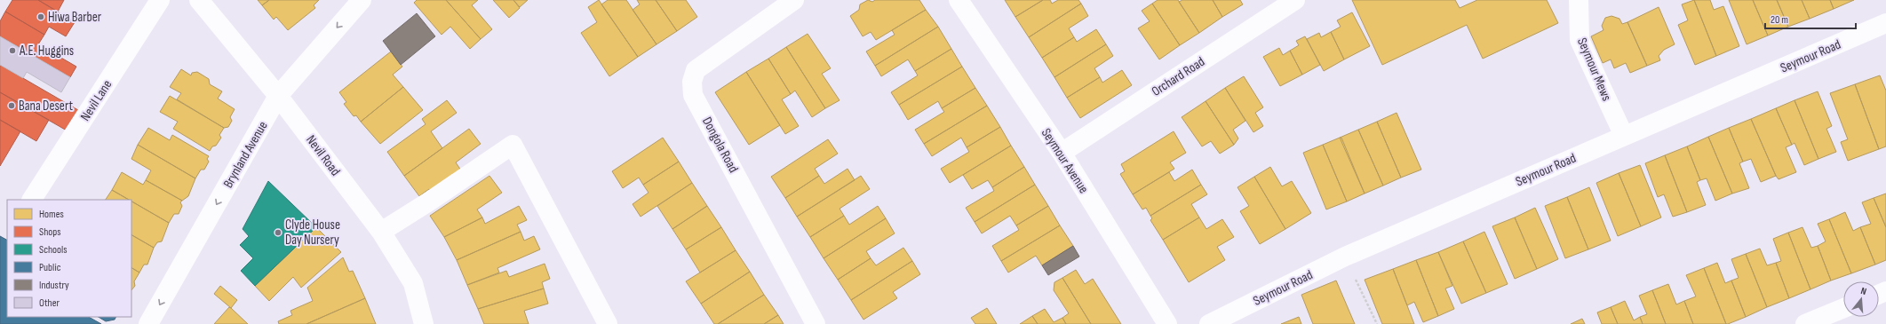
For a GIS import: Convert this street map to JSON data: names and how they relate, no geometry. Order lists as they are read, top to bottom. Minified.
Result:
{"streets":{"street":["Seymour Road","Seymour Mews","Orchard Road","Nevil Lane","Dongola Road","Brynland Avenue","Nevil Road","Seymour Avenue"]},"crossings":[["Seymour Road","Seymour Mews"],["Orchard Road","Seymour Avenue"],["Brynland Avenue","Nevil Road"]],"one_way":["Brynland Avenue"],"places":["Hiwa Barber","A.E. Huggins","Bana Desert","Clyde House Day Nursery"],"legend":["Homes","Shops","Schools","Public","Industry","Other"],"scale_bar":"20 m","north":"top"}
